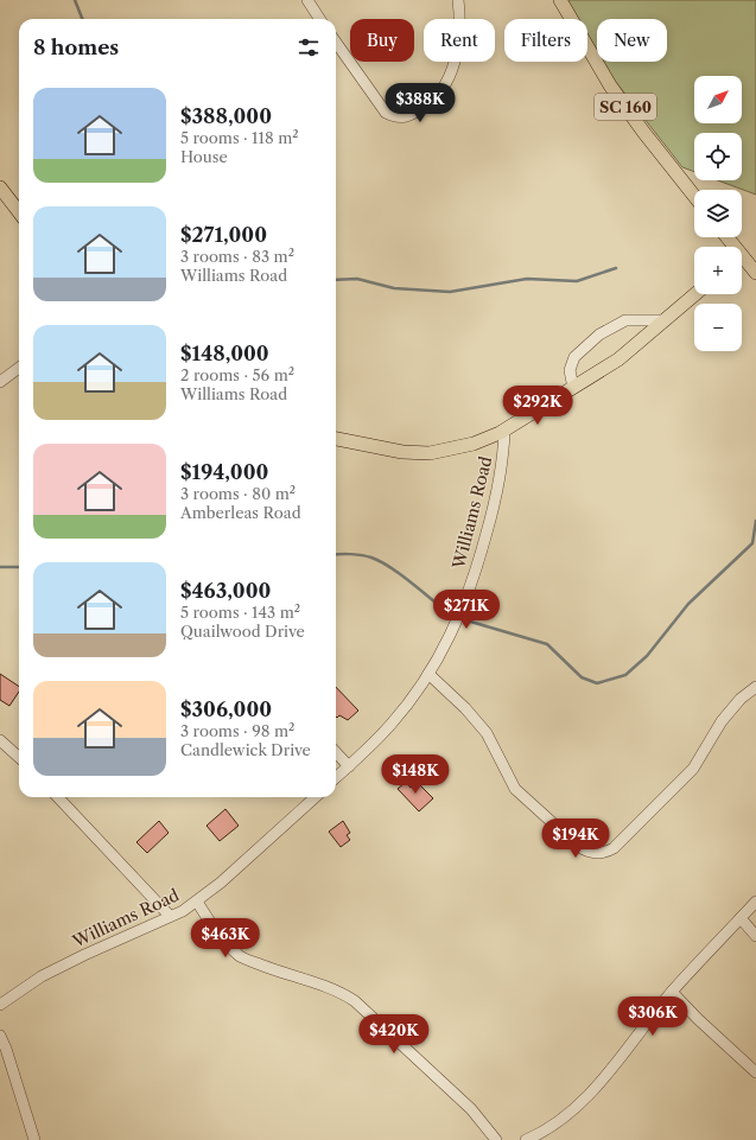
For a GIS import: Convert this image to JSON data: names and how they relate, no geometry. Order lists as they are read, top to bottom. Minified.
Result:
{"streets":{"main road":["SC 160"],"street":["Williams Road"]},"north":"top right","page":{"chip":["Buy","Rent","Filters","New"],"heading":"8 homes","map_buttons":["+","−"],"list":[{"name":"$388,000","note":"5 rooms · 118 m² · House"},{"name":"$271,000","note":"3 rooms · 83 m² · Williams Road"},{"name":"$148,000","note":"2 rooms · 56 m² · Williams Road"},{"name":"$194,000","note":"3 rooms · 80 m² · Amberleas Road"},{"name":"$463,000","note":"5 rooms · 143 m² · Quailwood Drive"},{"name":"$306,000","note":"3 rooms · 98 m² · Candlewick Drive"}],"price":["$388K","$292K","$271K","$148K","$194K","$463K","$306K","$420K"]}}
